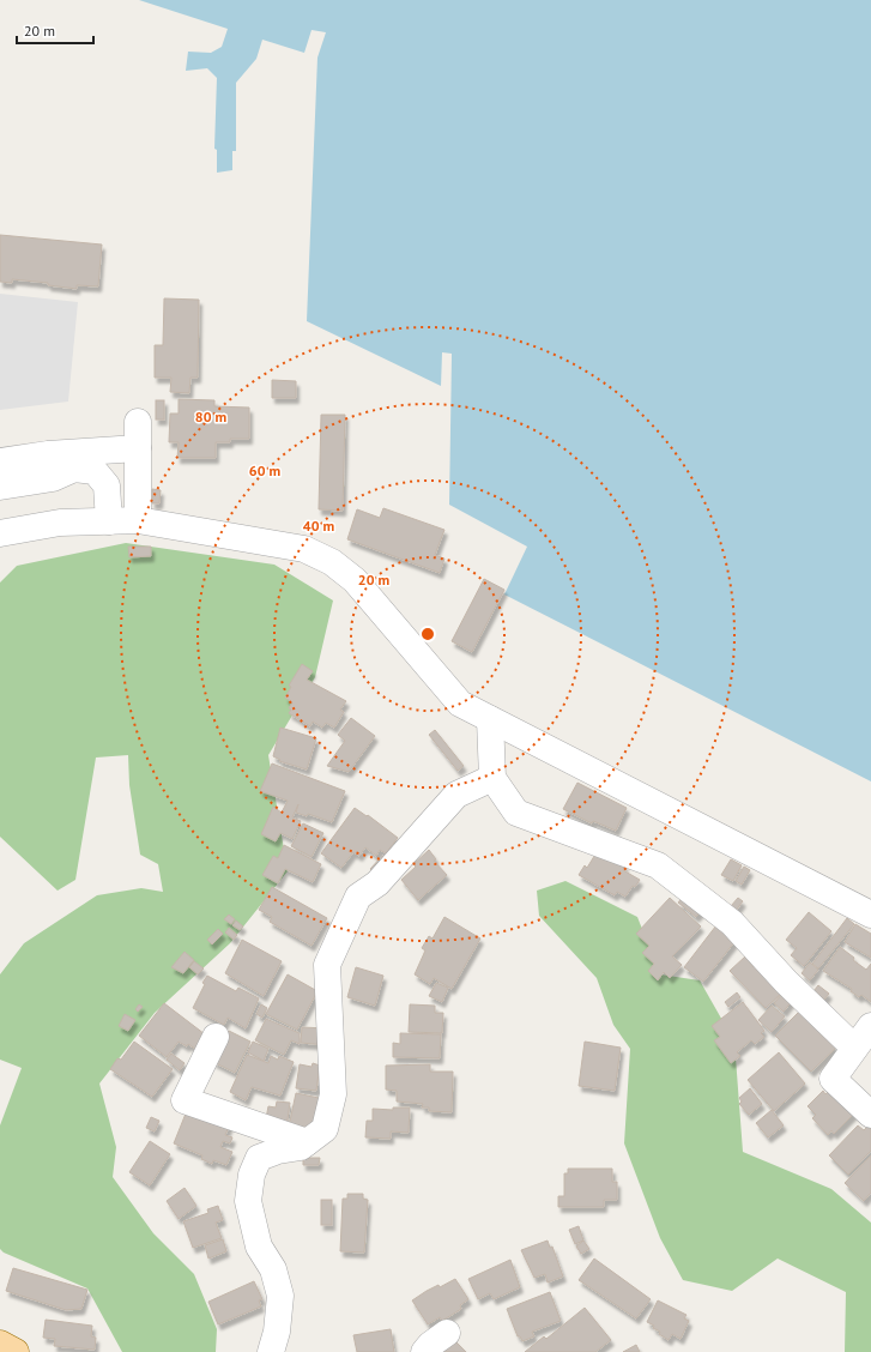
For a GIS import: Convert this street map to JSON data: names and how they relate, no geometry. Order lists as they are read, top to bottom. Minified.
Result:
{"scale_bar":"20 m","rings":["80 m","60 m","40 m","20 m"]}
